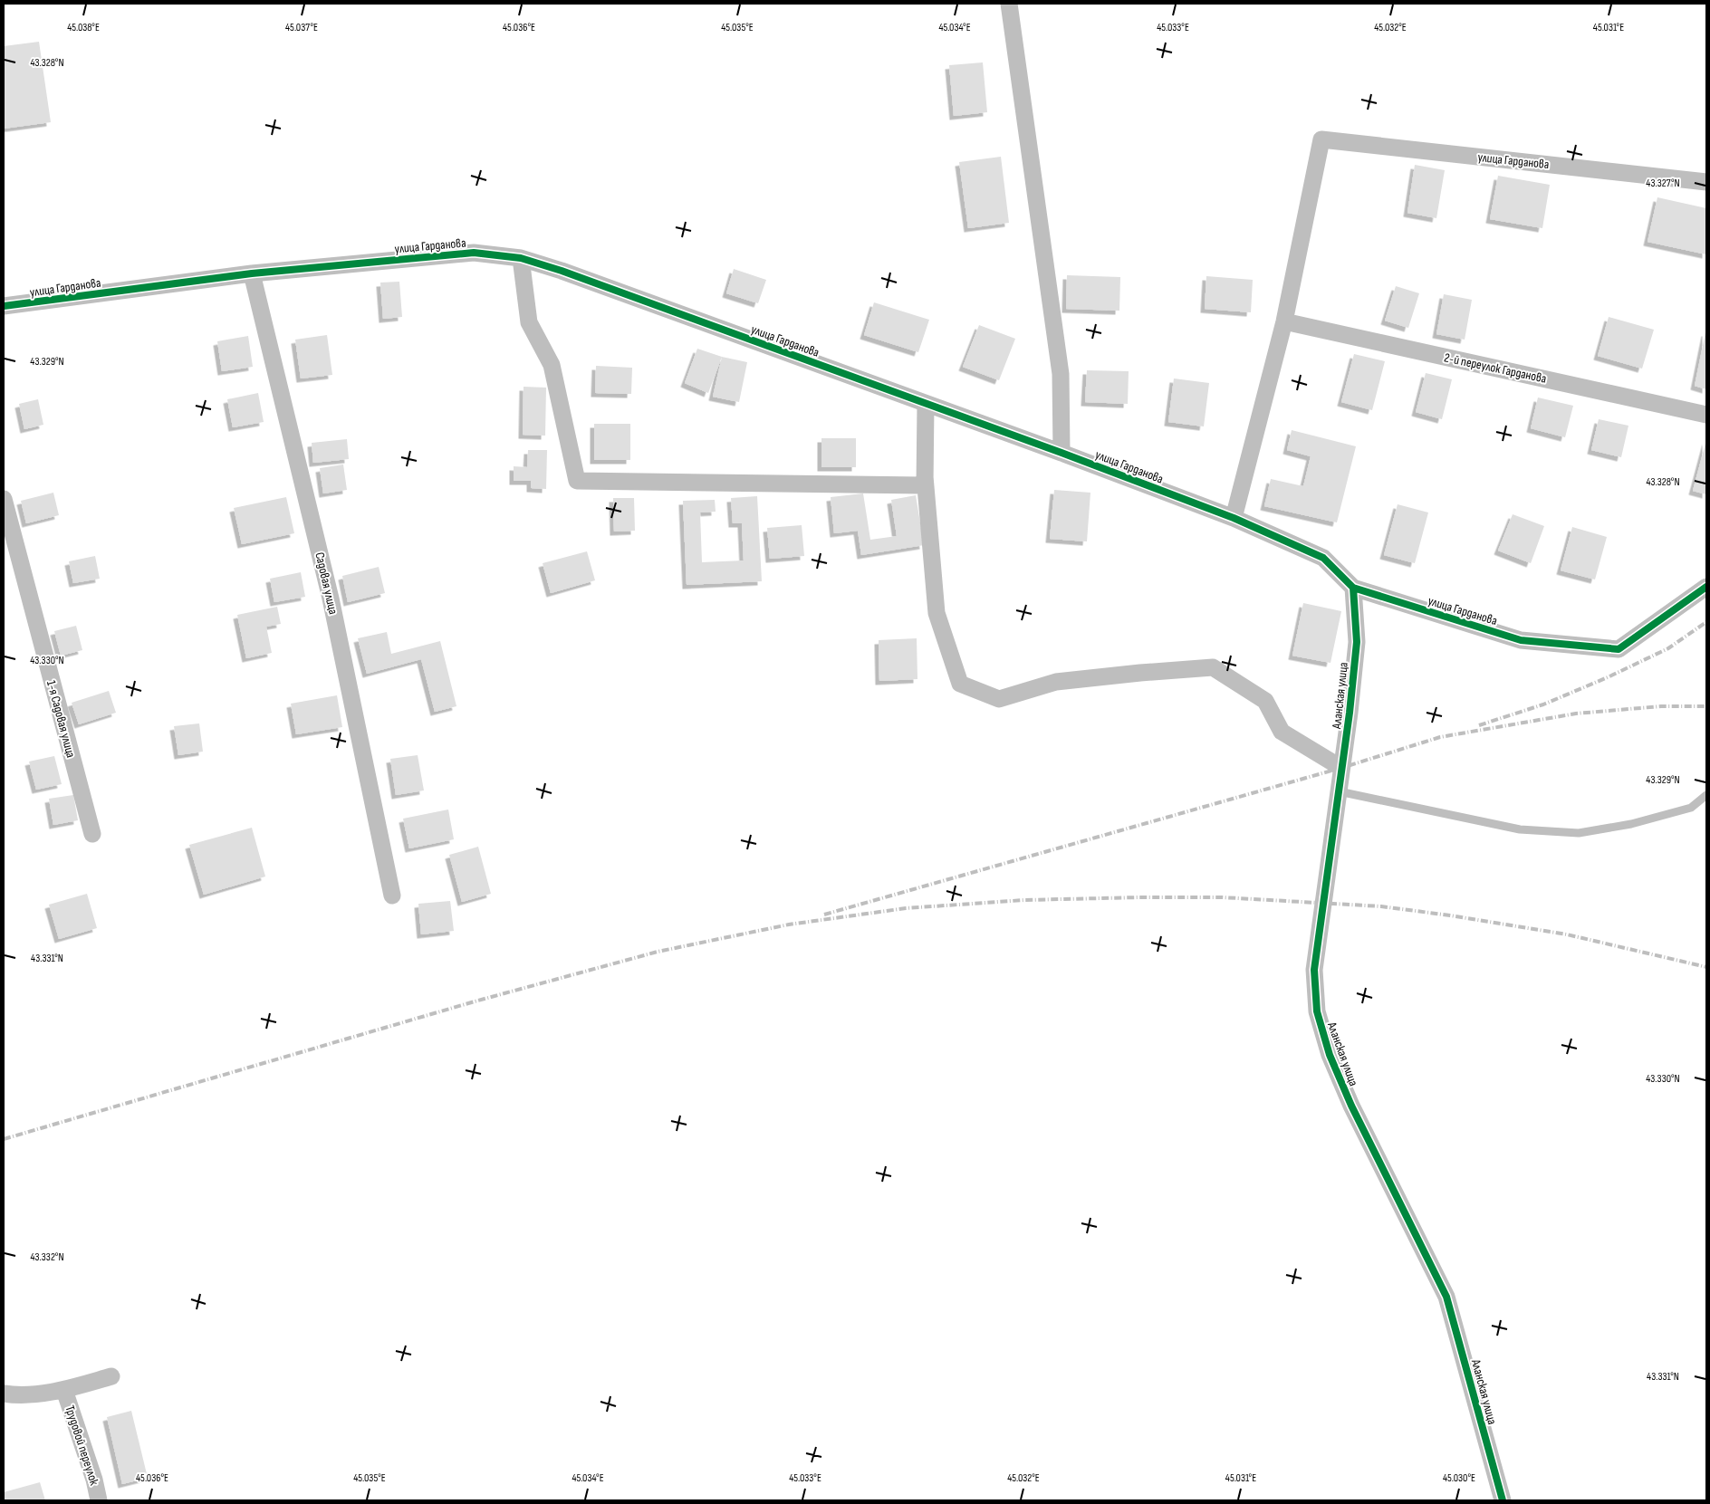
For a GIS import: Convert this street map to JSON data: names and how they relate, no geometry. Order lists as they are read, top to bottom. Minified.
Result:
{"streets":{"street":["улица Гарданова","2-й переулок Гарданова","Садовая улица","Аланская улица","1-я Садовая улица","Трудовой переулок"]},"crossings":[["улица Гарданова","2-й переулок Гарданова"],["улица Гарданова","Садовая улица"],["улица Гарданова","Аланская улица"]],"coordinates":["45.038°E","45.037°E","45.036°E","45.035°E","45.034°E","45.033°E","45.032°E","45.031°E","43.328°N","43.327°N","43.329°N","43.330°N","43.331°N","43.332°N","45.030°E"]}
